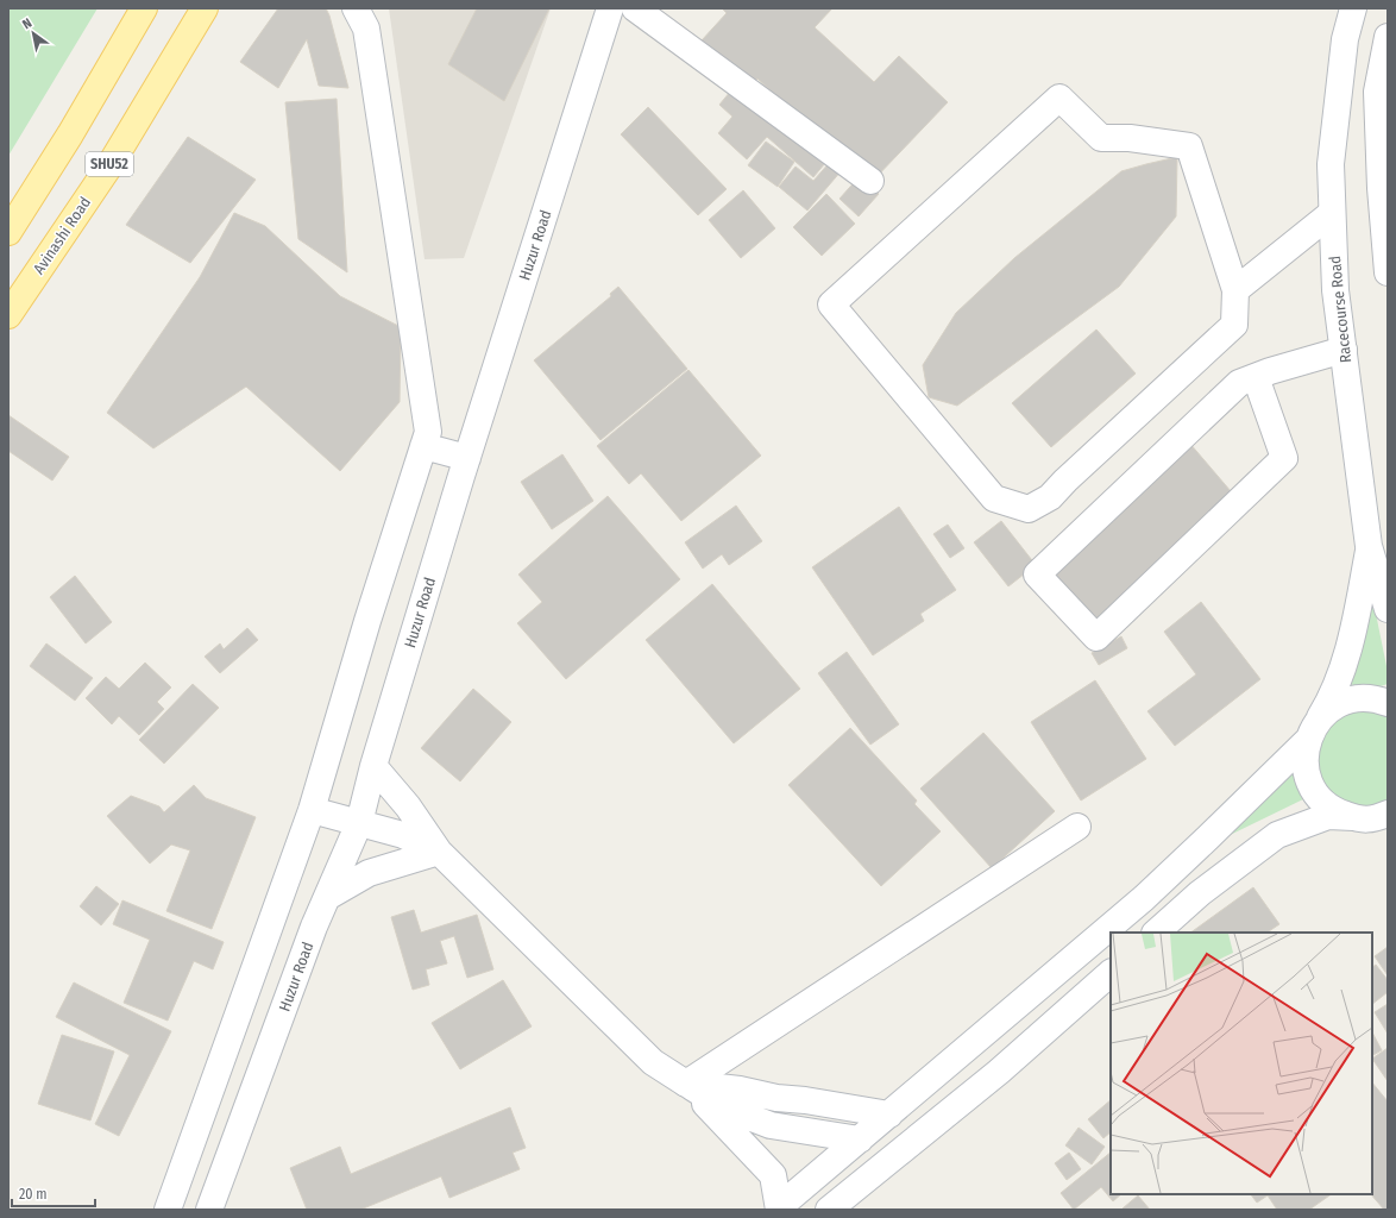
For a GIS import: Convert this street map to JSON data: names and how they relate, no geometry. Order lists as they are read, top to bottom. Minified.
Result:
{"streets":{"main road":["SHU52","Avinashi Road"],"street":["Huzur Road","Racecourse Road"]},"scale_bar":"20 m","north":"top left"}
